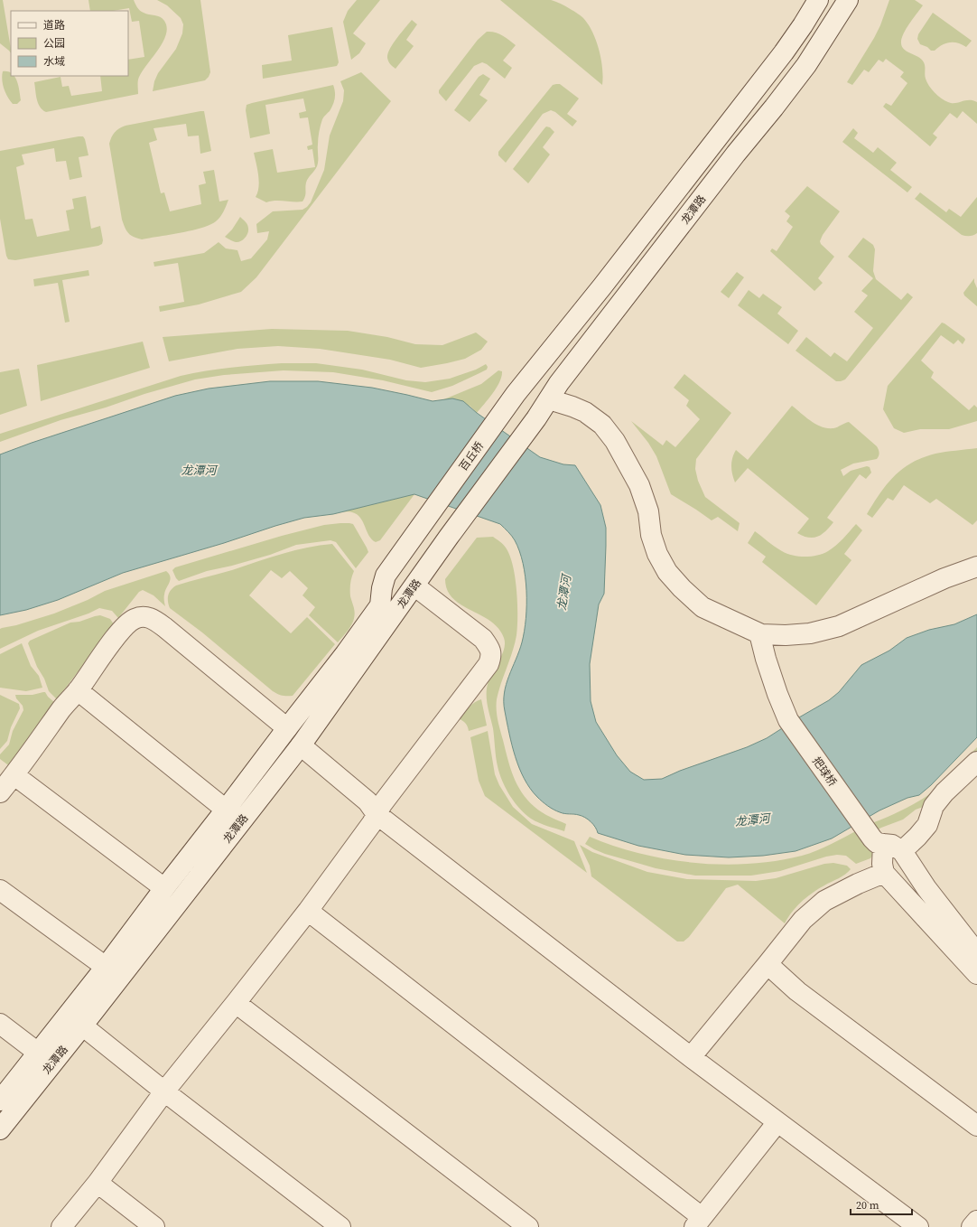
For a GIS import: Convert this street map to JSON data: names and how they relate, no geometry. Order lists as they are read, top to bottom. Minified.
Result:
{"streets":{"street":["龙潭路","百丘桥","把球桥"]},"crossings":[["龙潭路","百丘桥"]],"water":["龙潭河"],"legend":["道路","公园","水域"],"scale_bar":"20 m"}
